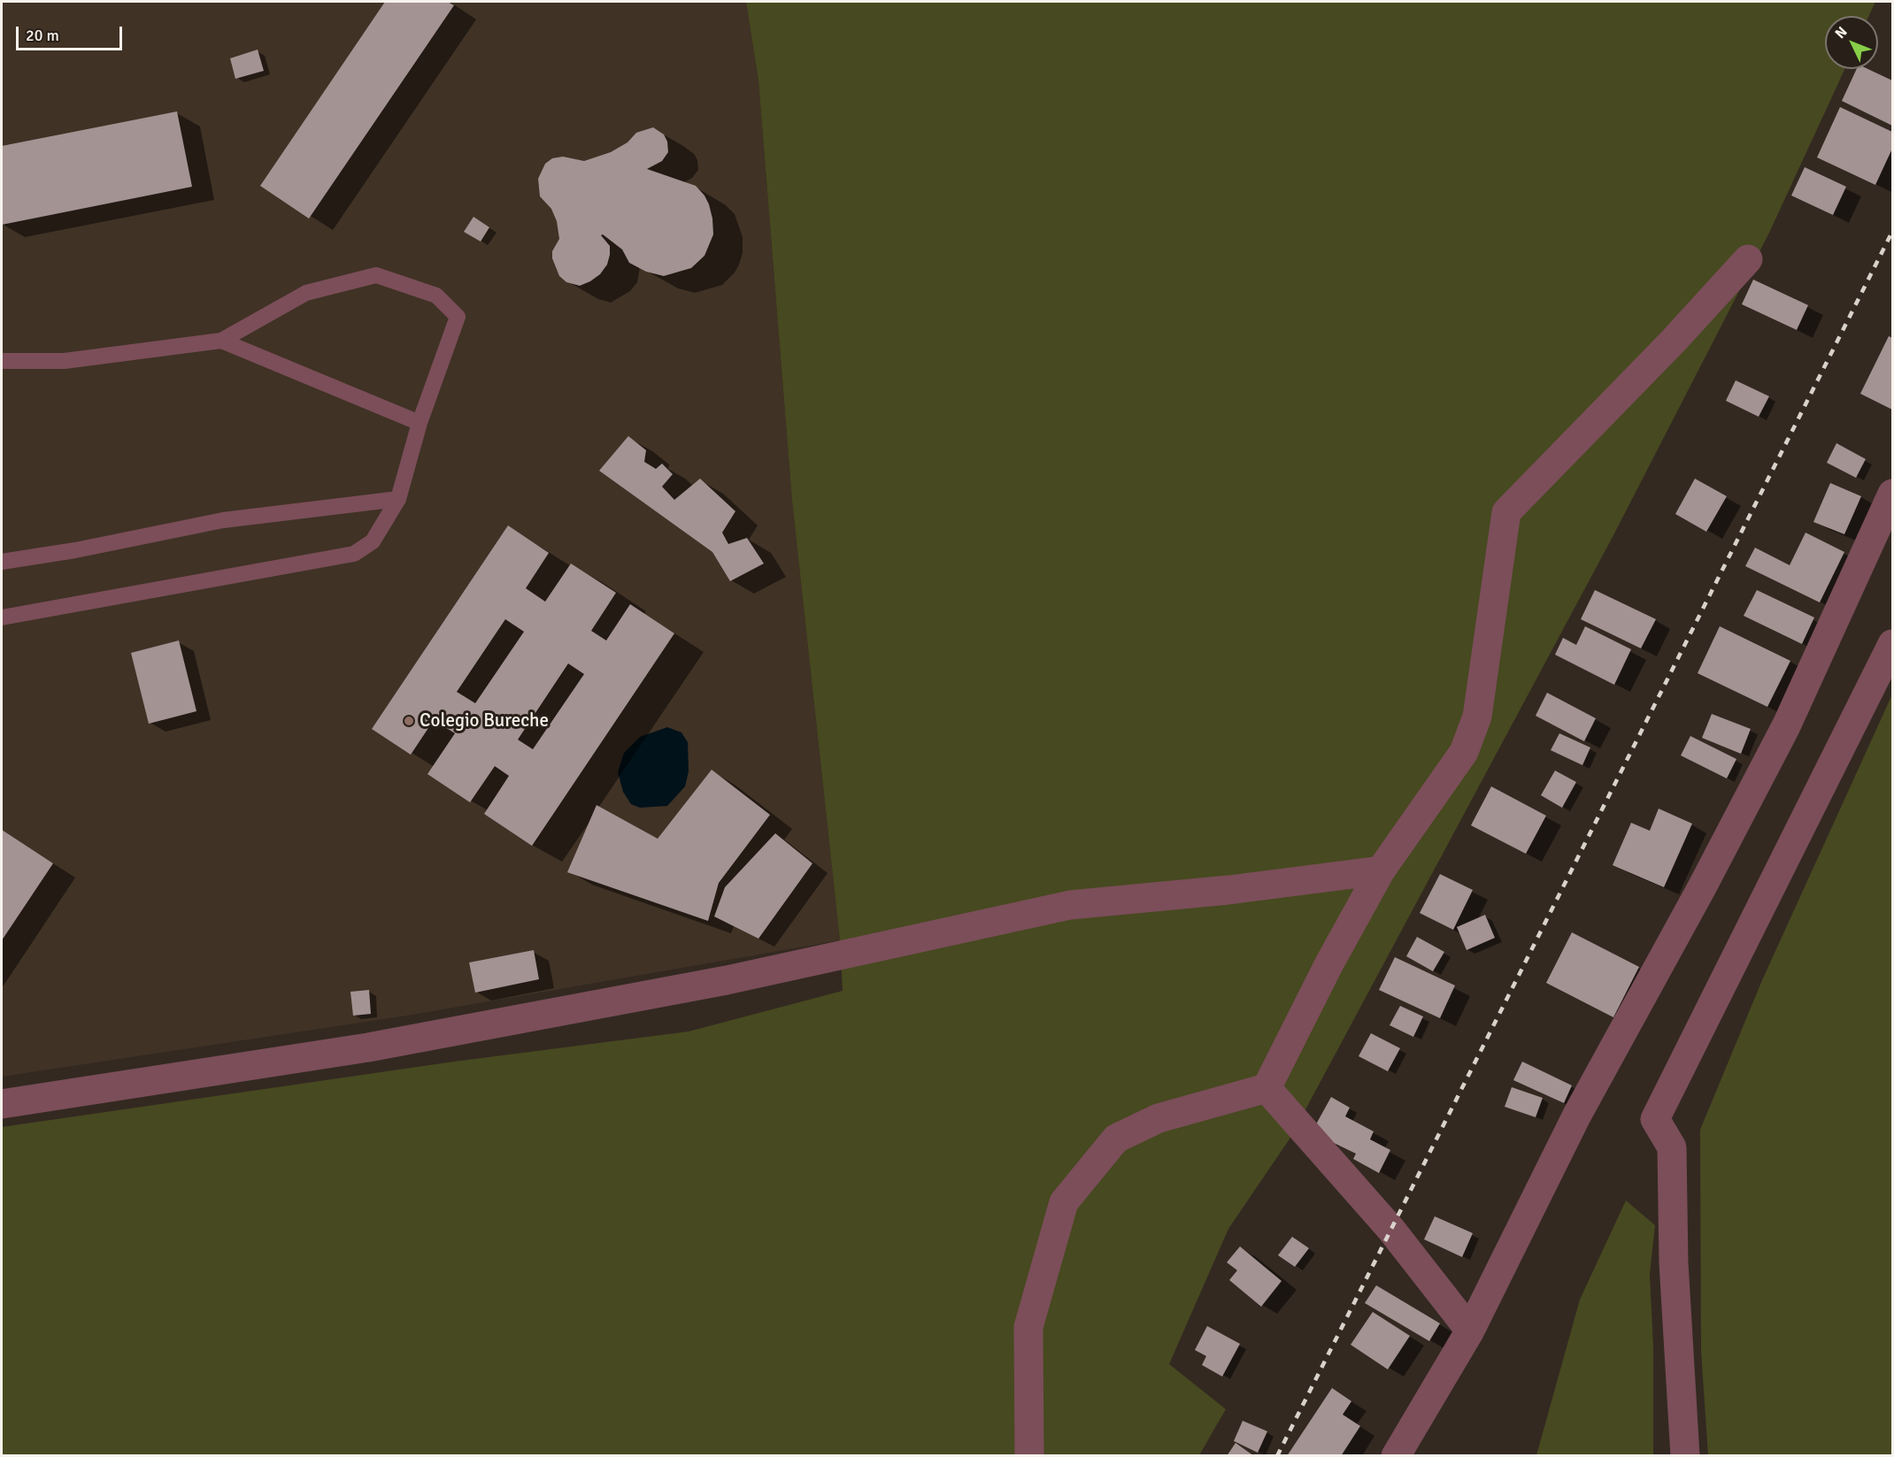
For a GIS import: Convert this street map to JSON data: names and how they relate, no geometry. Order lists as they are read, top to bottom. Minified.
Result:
{"places":["Colegio Bureche"],"scale_bar":"20 m","north":"top left"}
